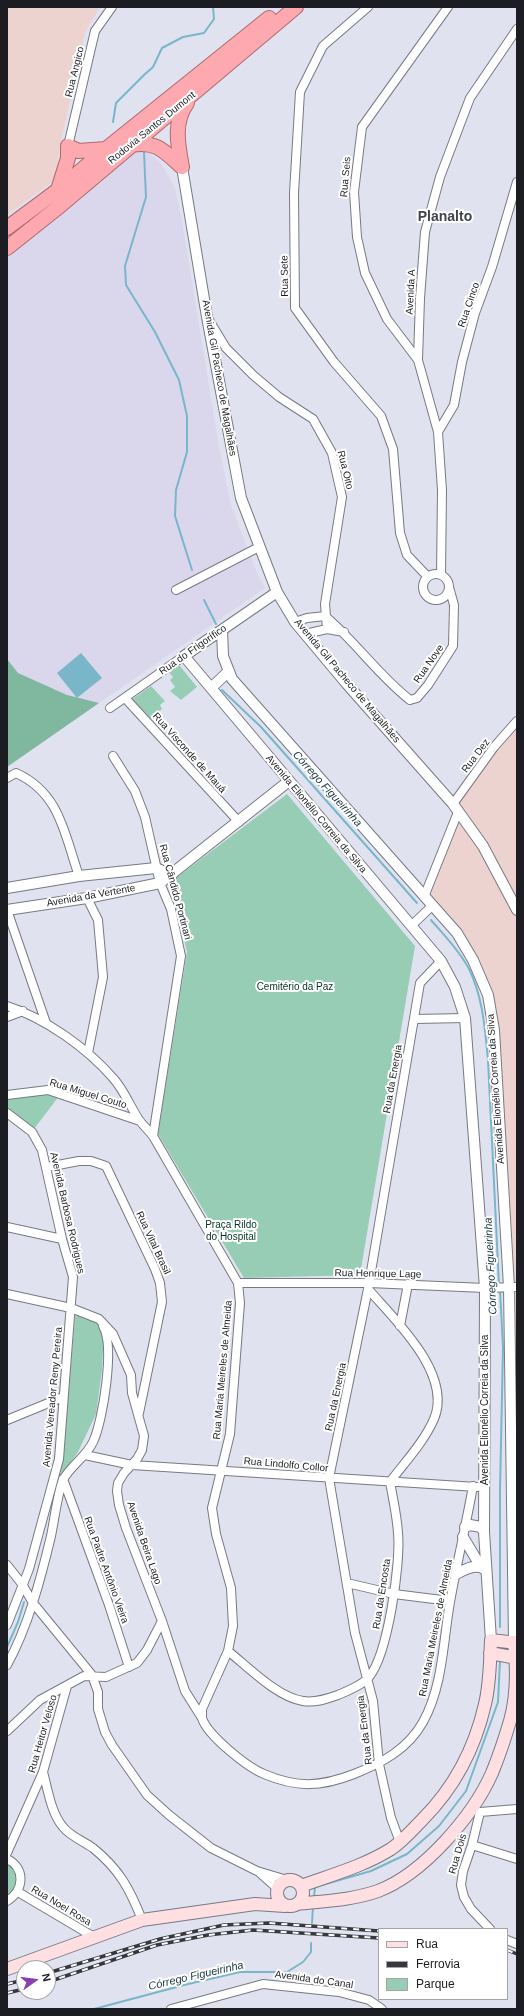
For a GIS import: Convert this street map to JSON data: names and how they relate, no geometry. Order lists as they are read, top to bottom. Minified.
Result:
{"streets":{"highway":["Rodovia Santos Dumont"],"street":["Rua Angico","Rua Seis","Rua Sete","Avenida A","Rua Cinco","Avenida Gil Pacheco de Magalhães","Rua Oito","Rua do Frigorífico","Rua Nove","Rua Visconde de Mauá","Rua Dez","Avenida Elionélio Correia da Silva","Rua Cândido Portinari","Avenida da Vertente","Rua da Energia","Rua Miguel Couto","Avenida Barbosa Rodrigues","Rua Vital Brasil","Rua Henrique Lage","Rua Maria Meireles de Almeida","Avenida Vereador Reny Pereira","Rua Lindolfo Collor","Avenida Beira Lago","Rua Padre Antônio Vieira","Rua da Encosta","Rua Heitor Veloso","Rua Dois","Rua Noel Rosa","Avenida do Canal"]},"crossings":[["Rua Seis","Avenida A"],["Rua Sete","Avenida A"],["Rua Sete","Rua Nove"],["Avenida A","Rua Cinco"],["Avenida A","Rua Nove"],["Avenida Gil Pacheco de Magalhães","Rua Oito"],["Avenida Gil Pacheco de Magalhães","Rua do Frigorífico"],["Avenida Gil Pacheco de Magalhães","Rua Dez"],["Rua Oito","Rua Nove"],["Rua do Frigorífico","Rua Visconde de Mauá"],["Rua do Frigorífico","Avenida Elionélio Correia da Silva"],["Rua Visconde de Mauá","Avenida da Vertente"],["Avenida Elionélio Correia da Silva","Avenida da Vertente"],["Avenida Elionélio Correia da Silva","Rua da Energia"],["Avenida Elionélio Correia da Silva","Rua Henrique Lage"],["Avenida Elionélio Correia da Silva","Rua Lindolfo Collor"],["Rua Cândido Portinari","Avenida da Vertente"],["Rua Cândido Portinari","Rua Maria Meireles de Almeida"],["Rua da Energia","Rua Henrique Lage"],["Rua da Energia","Rua Maria Meireles de Almeida"],["Rua da Energia","Rua Lindolfo Collor"],["Rua da Energia","Rua da Encosta"],["Rua Miguel Couto","Rua Maria Meireles de Almeida"],["Avenida Barbosa Rodrigues","Rua Vital Brasil"],["Avenida Barbosa Rodrigues","Avenida Vereador Reny Pereira"],["Avenida Barbosa Rodrigues","Avenida Beira Lago"],["Rua Vital Brasil","Avenida Beira Lago"],["Rua Henrique Lage","Rua Maria Meireles de Almeida"],["Rua Maria Meireles de Almeida","Rua Lindolfo Collor"],["Rua Maria Meireles de Almeida","Avenida Beira Lago"],["Avenida Vereador Reny Pereira","Avenida Beira Lago"],["Rua Lindolfo Collor","Avenida Beira Lago"],["Rua Lindolfo Collor","Rua da Encosta"]],"districts":["Planalto"],"water":["Córrego Figueirinha"],"parks":["Cemitério da Paz","Praça Rildo do Hospital"],"legend":["Rua","Ferrovia","Parque"],"north":"right"}
